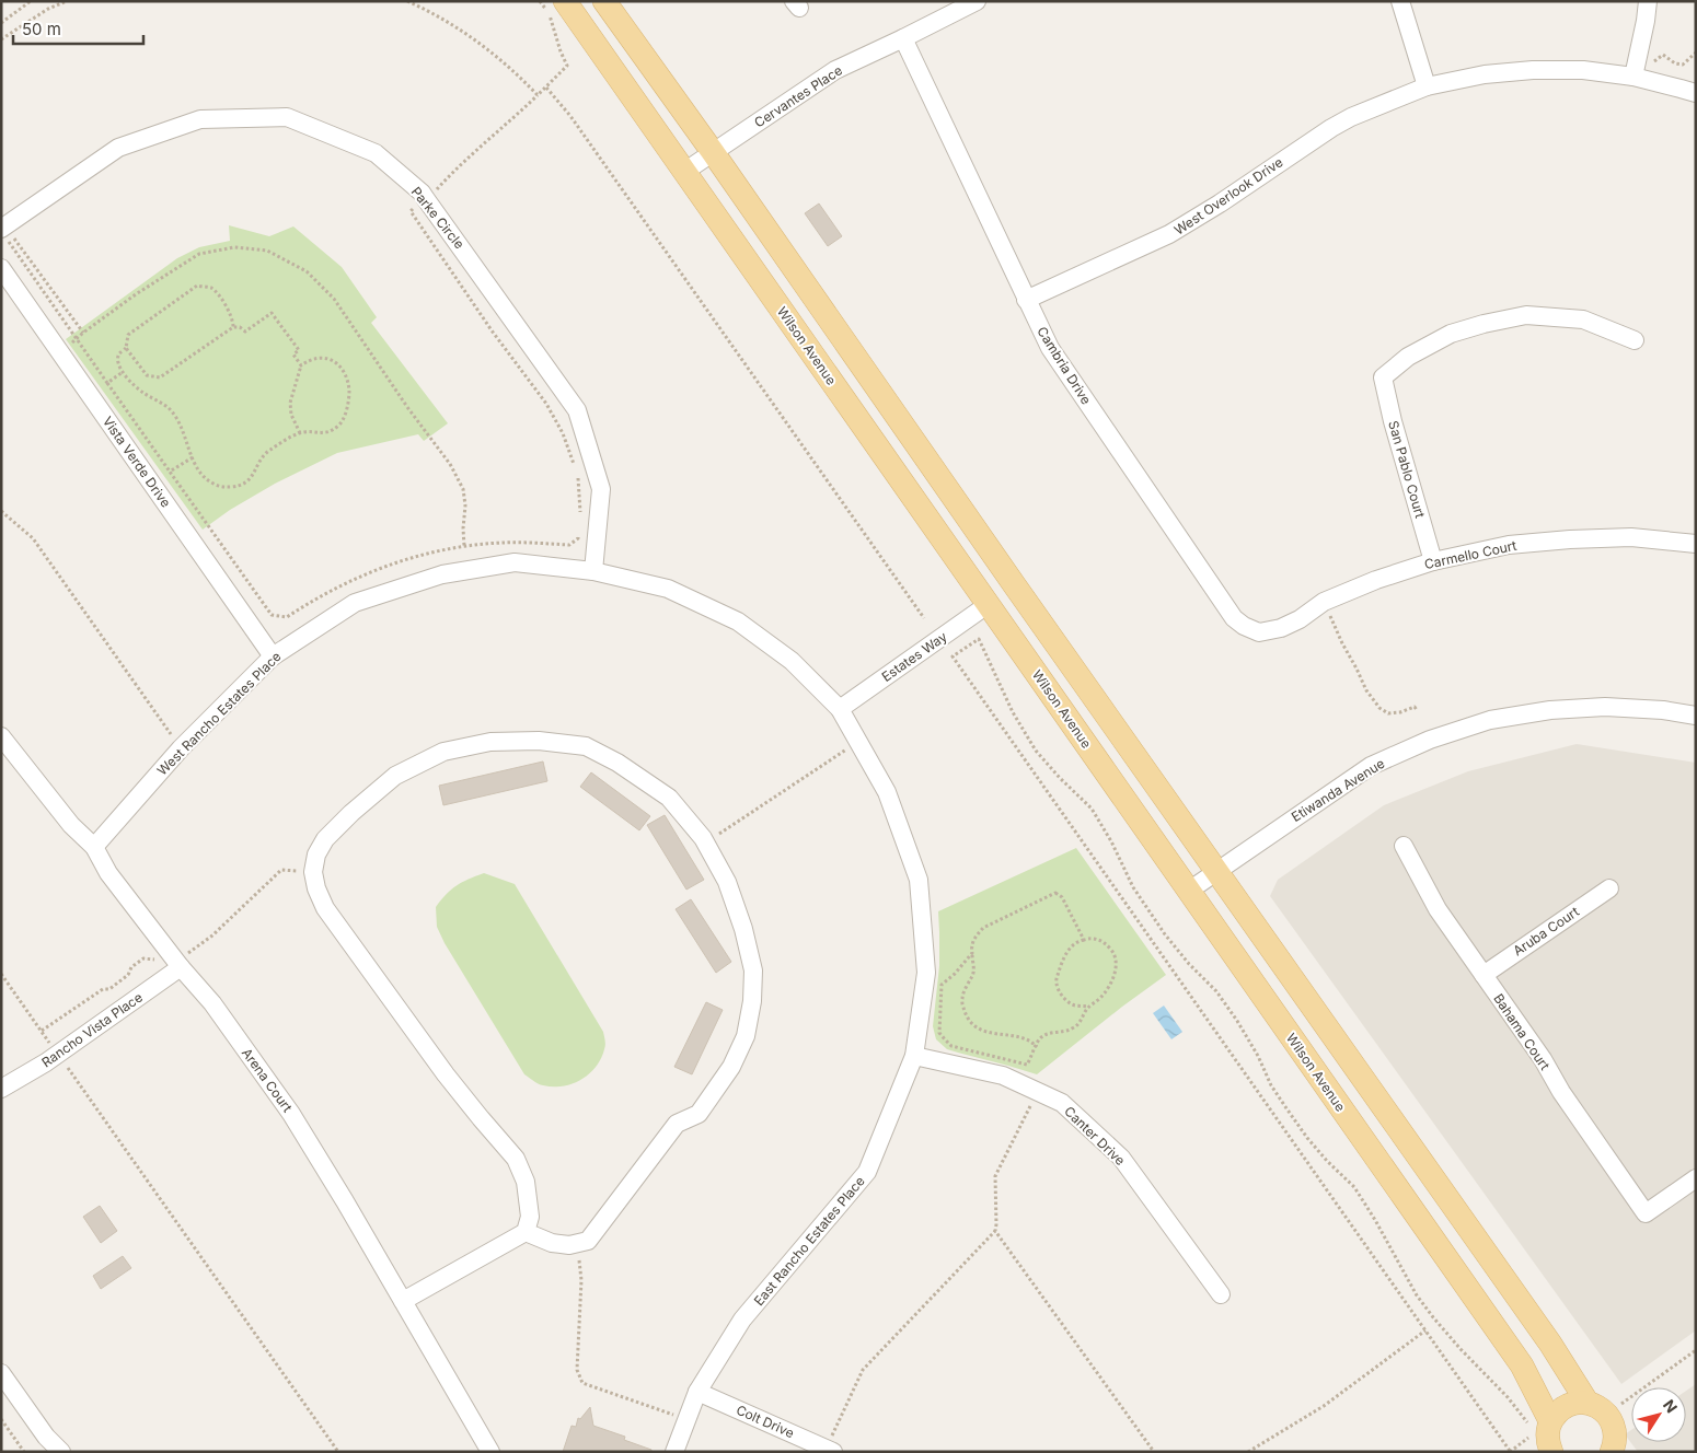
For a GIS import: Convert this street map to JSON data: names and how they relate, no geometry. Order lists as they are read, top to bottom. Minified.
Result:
{"streets":{"main road":["Wilson Avenue"],"street":["Cervantes Place","West Overlook Drive","Parke Circle","Cambria Drive","Vista Verde Drive","San Pablo Court","Carmello Court","Estates Way","West Rancho Estates Place","Etiwanda Avenue","Aruba Court","Rancho Vista Place","Bahama Court","Arena Court","Canter Drive","East Rancho Estates Place","Colt Drive"]},"crossings":[["Cervantes Place","Wilson Avenue"],["Cervantes Place","Cambria Drive"],["West Overlook Drive","Cambria Drive"],["Parke Circle","West Rancho Estates Place"],["Wilson Avenue","Estates Way"],["Wilson Avenue","Etiwanda Avenue"],["Cambria Drive","Carmello Court"],["Vista Verde Drive","West Rancho Estates Place"],["San Pablo Court","Carmello Court"],["Estates Way","West Rancho Estates Place"],["Estates Way","East Rancho Estates Place"],["West Rancho Estates Place","Arena Court"],["West Rancho Estates Place","East Rancho Estates Place"],["Aruba Court","Bahama Court"],["Rancho Vista Place","Arena Court"],["Canter Drive","East Rancho Estates Place"],["East Rancho Estates Place","Colt Drive"]],"scale_bar":"50 m","north":"top right"}
